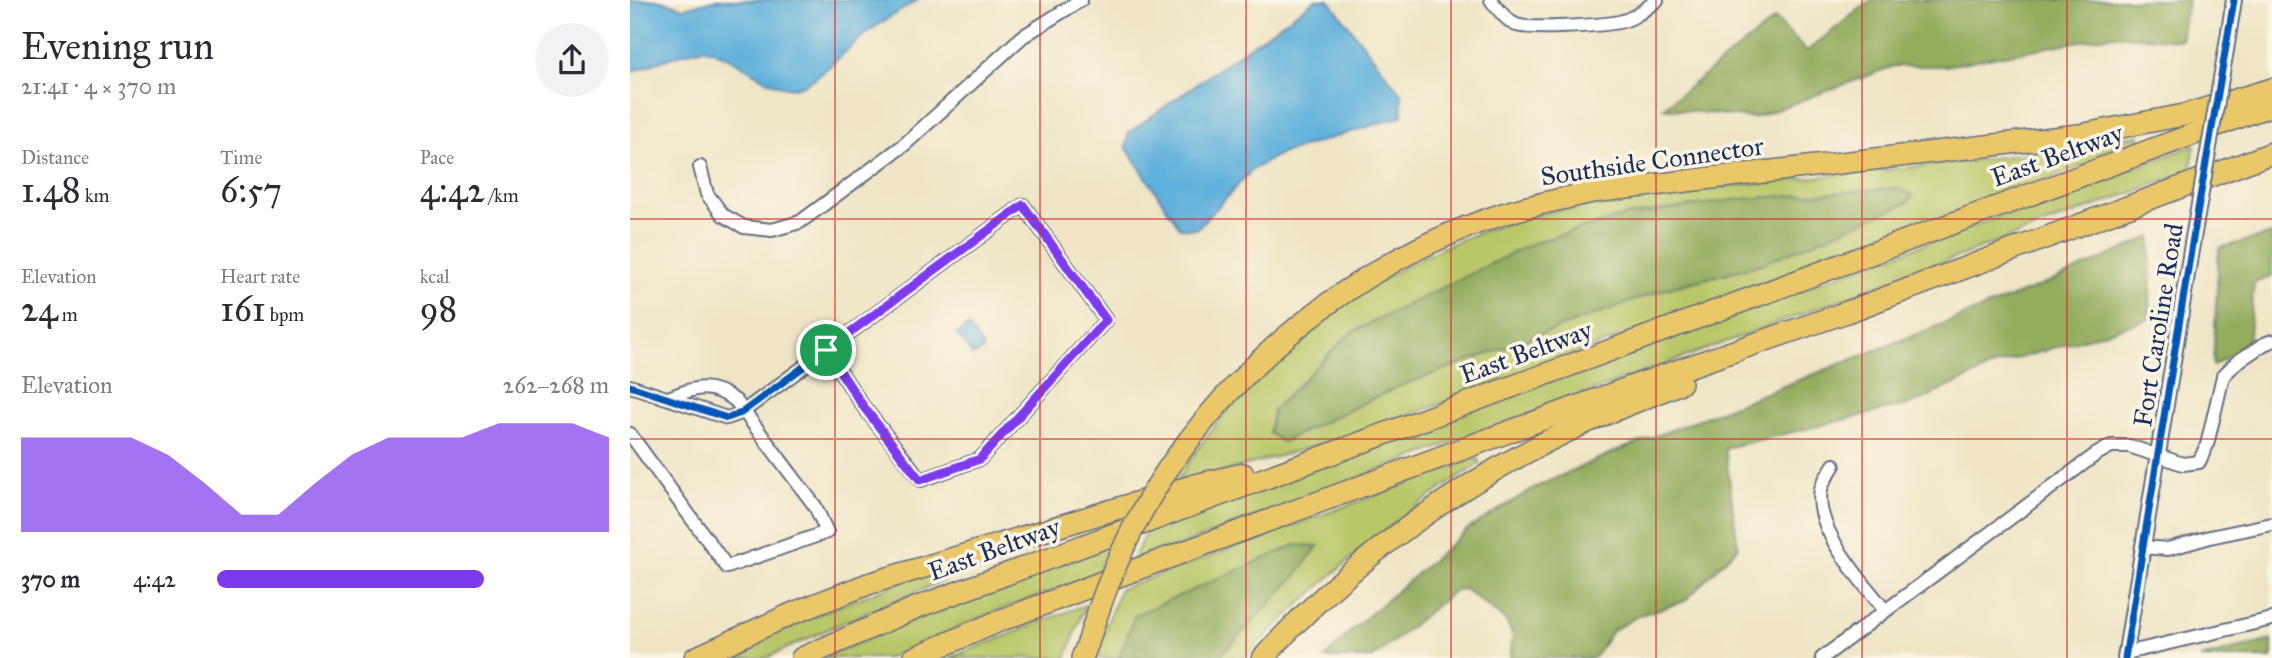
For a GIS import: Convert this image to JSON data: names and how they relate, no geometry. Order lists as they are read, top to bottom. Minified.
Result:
{"streets":{"highway":["East Beltway","Southside Connector"],"street":["Fort Caroline Road"]},"page":{"heading":["Evening run","21:41 · 4 × 370 m"],"stats":[["Distance","1.48 km"],["Time","6:57"],["Pace","4:42 /km"],["Elevation","24 m"],["Heart rate","161 bpm"],["kcal","98"]],"chart":["Elevation","262–268 m"],"list":[{"name":"370 m","note":"4:42"}]}}
